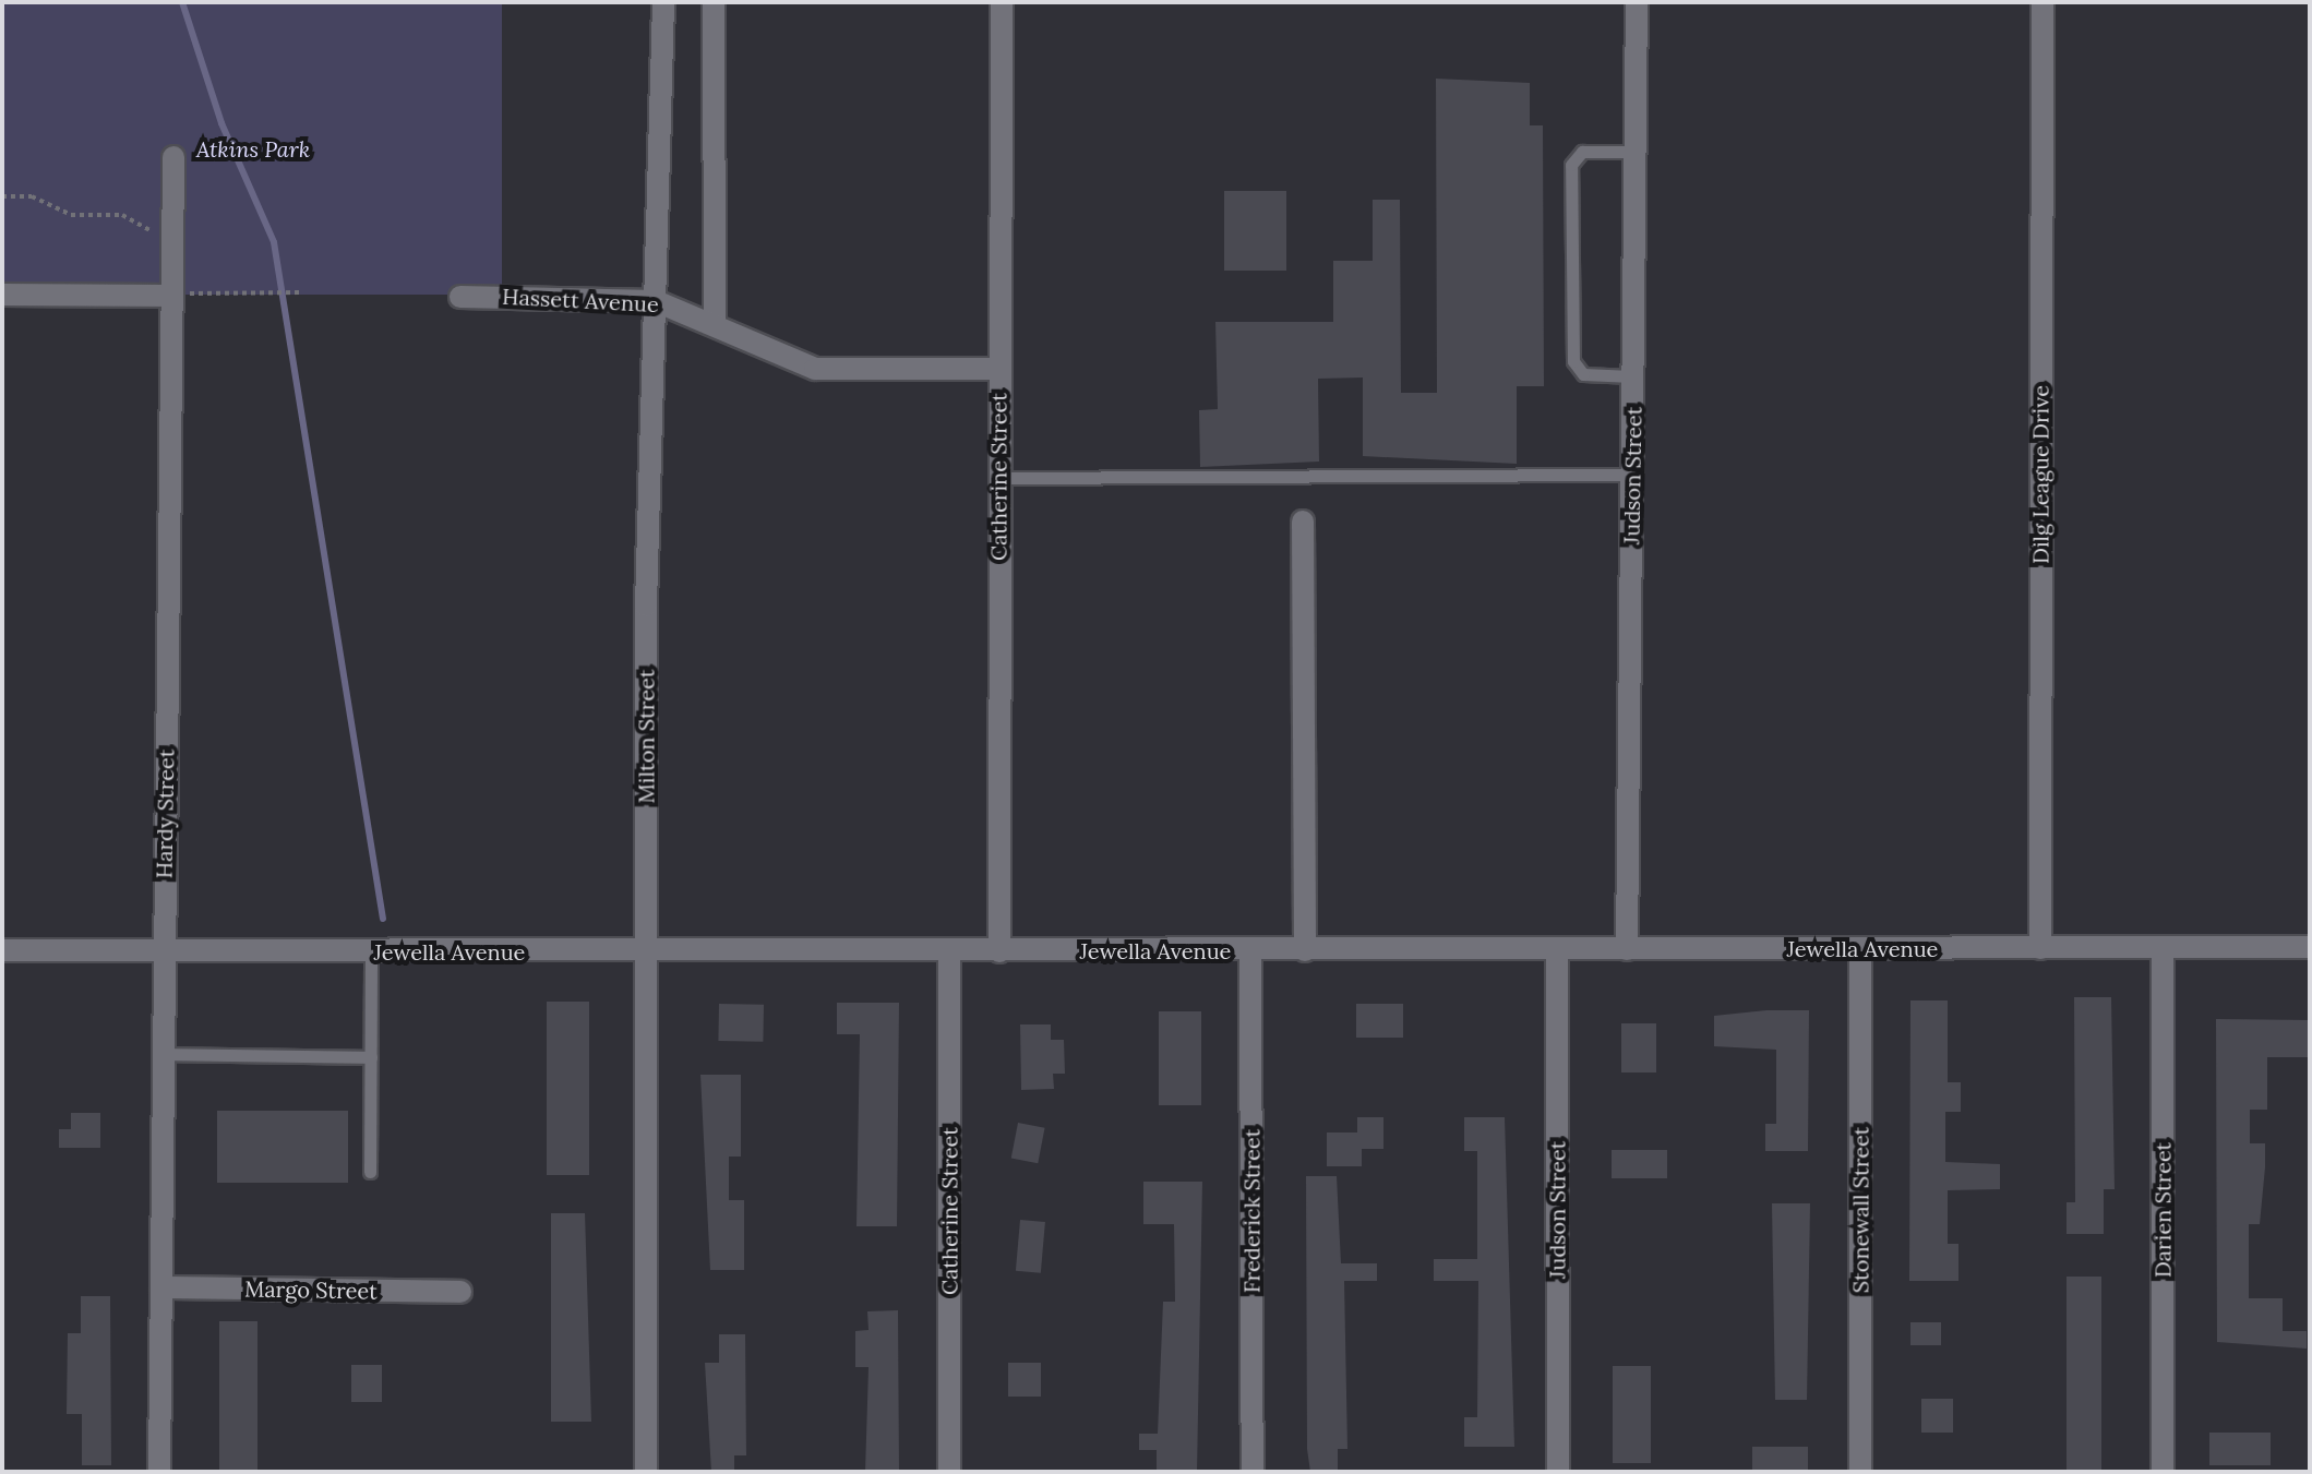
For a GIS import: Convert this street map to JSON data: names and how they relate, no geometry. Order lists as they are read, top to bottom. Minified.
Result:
{"streets":{"street":["Hassett Avenue","Dilg League Drive","Judson Street","Catherine Street","Milton Street","Hardy Street","Jewella Avenue","Stonewall Street","Darien Street","Frederick Street","Margo Street"]},"crossings":[["Hassett Avenue","Catherine Street"],["Hassett Avenue","Milton Street"],["Dilg League Drive","Jewella Avenue"],["Judson Street","Jewella Avenue"],["Catherine Street","Jewella Avenue"],["Milton Street","Jewella Avenue"],["Hardy Street","Jewella Avenue"],["Hardy Street","Margo Street"],["Jewella Avenue","Stonewall Street"],["Jewella Avenue","Darien Street"],["Jewella Avenue","Frederick Street"]],"parks":["Atkins Park"]}
